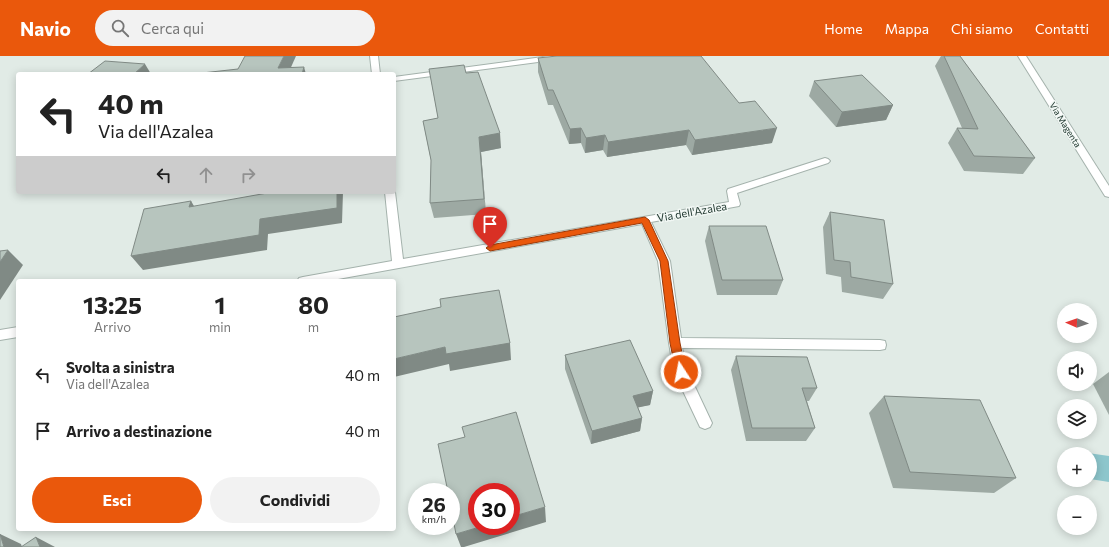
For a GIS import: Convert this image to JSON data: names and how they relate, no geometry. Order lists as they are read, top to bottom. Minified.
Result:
{"streets":{"street":["Via Magenta","Via dell'Azalea"]},"north":"left","page":{"header":"Navio","search":"Cerca qui","nav":["Home","Mappa","Chi siamo","Contatti"],"turn":["40 m","Via dell'Azalea"],"eta":["13:25","Arrivo","1","min","80","m"],"map_buttons":["+","−"],"list":[{"name":"Svolta a sinistra","note":"Via dell'Azalea","value":"40 m"},{"name":"Arrivo a destinazione","value":"40 m"}],"buttons":["Esci","Condividi"],"speed":"26 km/h","limit":"30"}}
